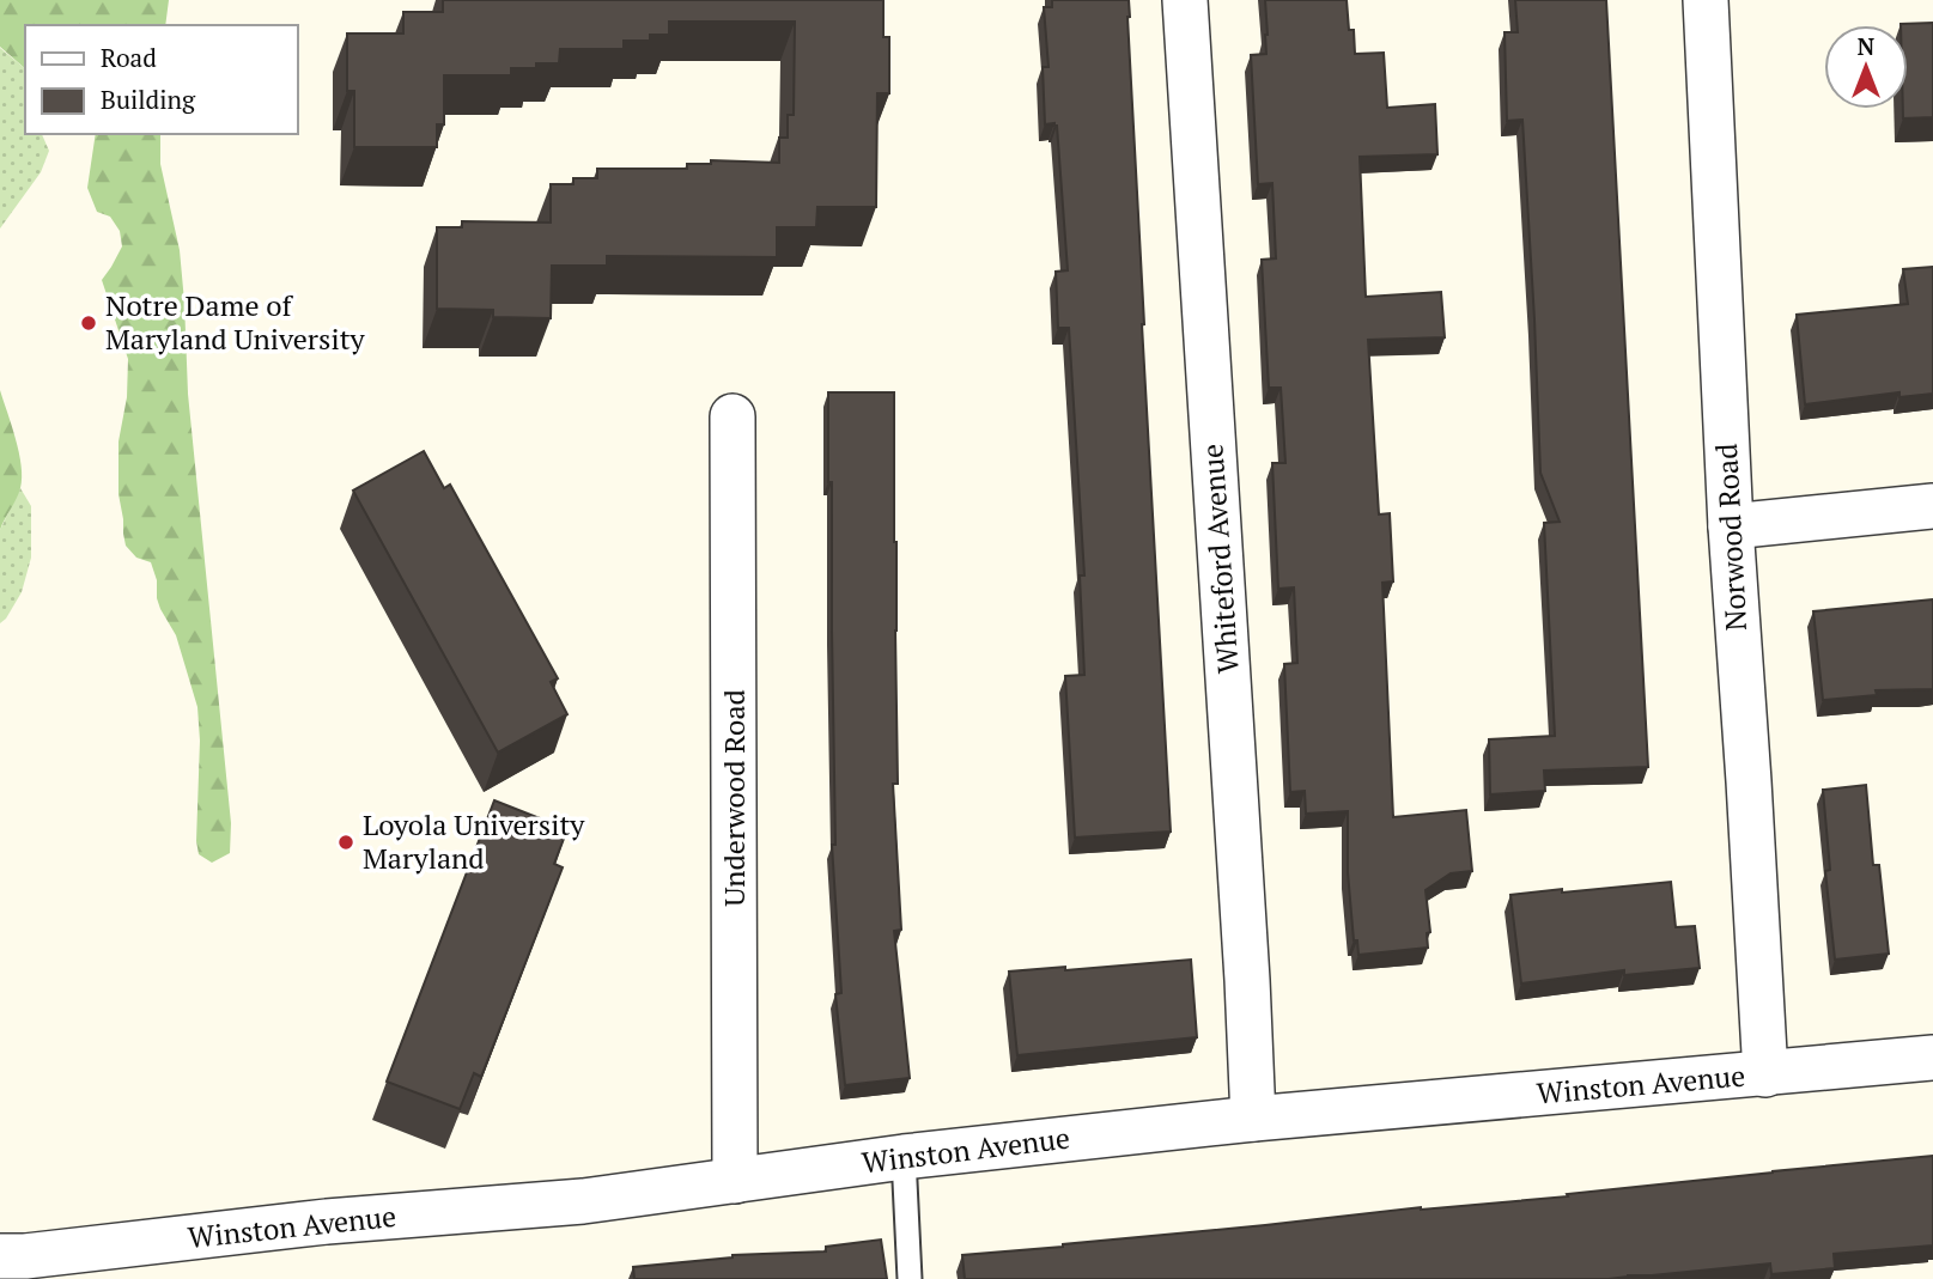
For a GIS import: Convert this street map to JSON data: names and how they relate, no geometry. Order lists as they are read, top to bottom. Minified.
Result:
{"streets":{"street":["Norwood Road","Whiteford Avenue","Underwood Road","Winston Avenue"]},"crossings":[["Norwood Road","Winston Avenue"],["Whiteford Avenue","Winston Avenue"],["Underwood Road","Winston Avenue"]],"places":["Notre Dame of Maryland University","Loyola University Maryland"],"legend":["Road","Building"],"north":"top"}
